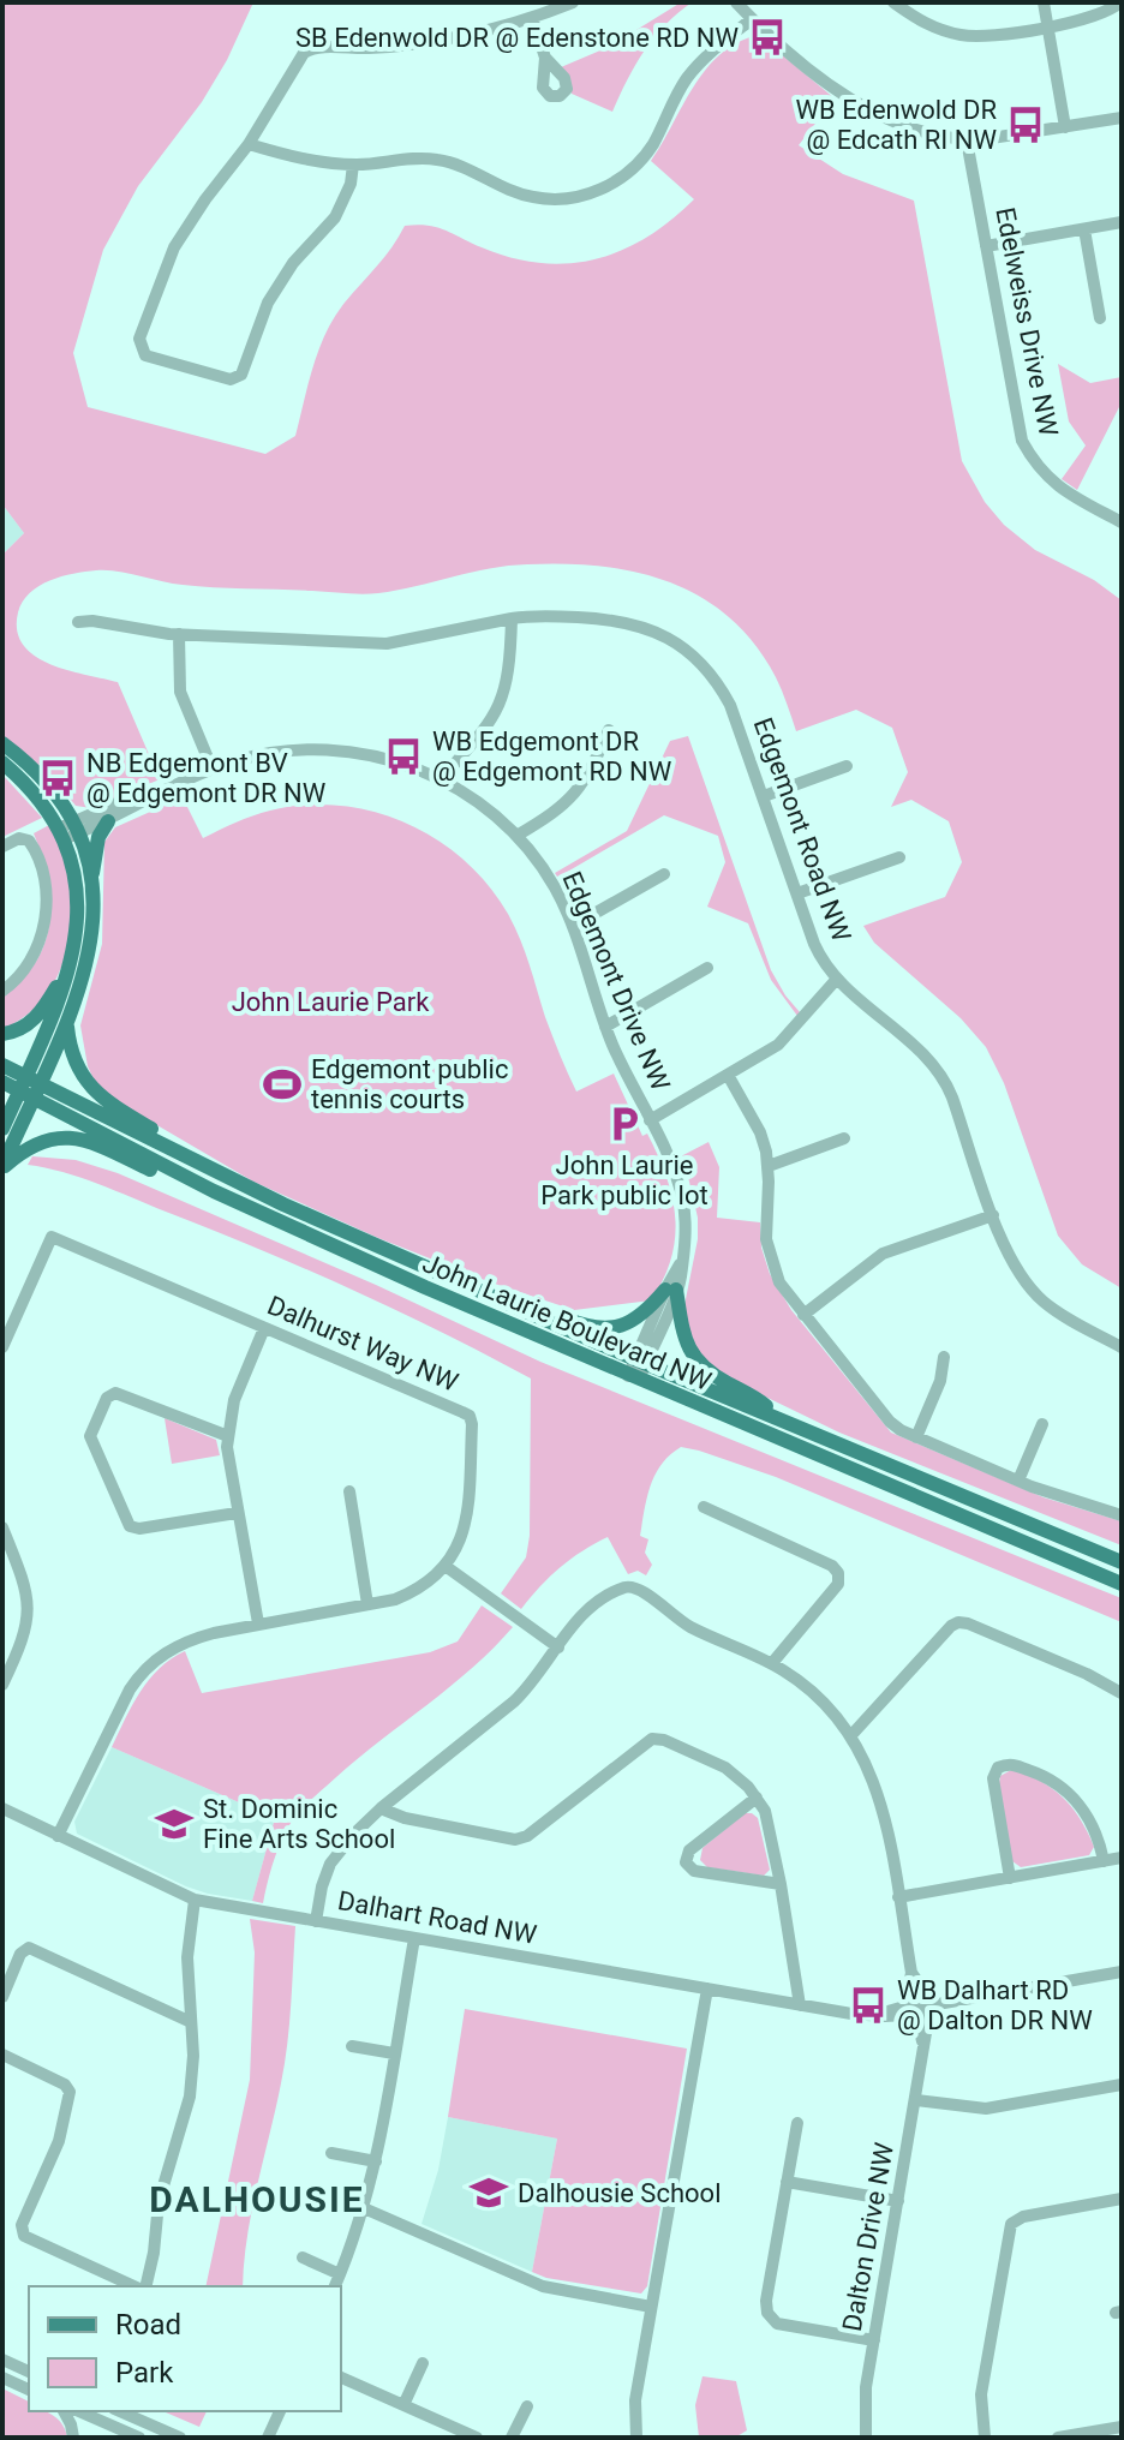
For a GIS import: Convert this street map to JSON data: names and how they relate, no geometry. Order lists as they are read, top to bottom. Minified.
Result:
{"streets":{"main road":["John Laurie Boulevard NW"],"street":["Edelweiss Drive NW","Edgemont Road NW","Edgemont Drive NW","Dalhurst Way NW","Dalhart Road NW","Dalton Drive NW"]},"crossings":[["Edgemont Drive NW","John Laurie Boulevard NW"],["Dalhart Road NW","Dalton Drive NW"]],"districts":["DALHOUSIE"],"parks":["John Laurie Park"],"places":{"bus stop":["SB Edenwold DR @ Edenstone RD NW","WB Edenwold DR @ Edcath RI NW","WB Edgemont DR @ Edgemont RD NW","NB Edgemont BV @ Edgemont DR NW","WB Dalhart RD @ Dalton DR NW"],"sports":["Edgemont public tennis courts"],"parking":["John Laurie Park public lot"],"school or university":["St. Dominic Fine Arts School","Dalhousie School"]},"legend":["Road","Park"]}
